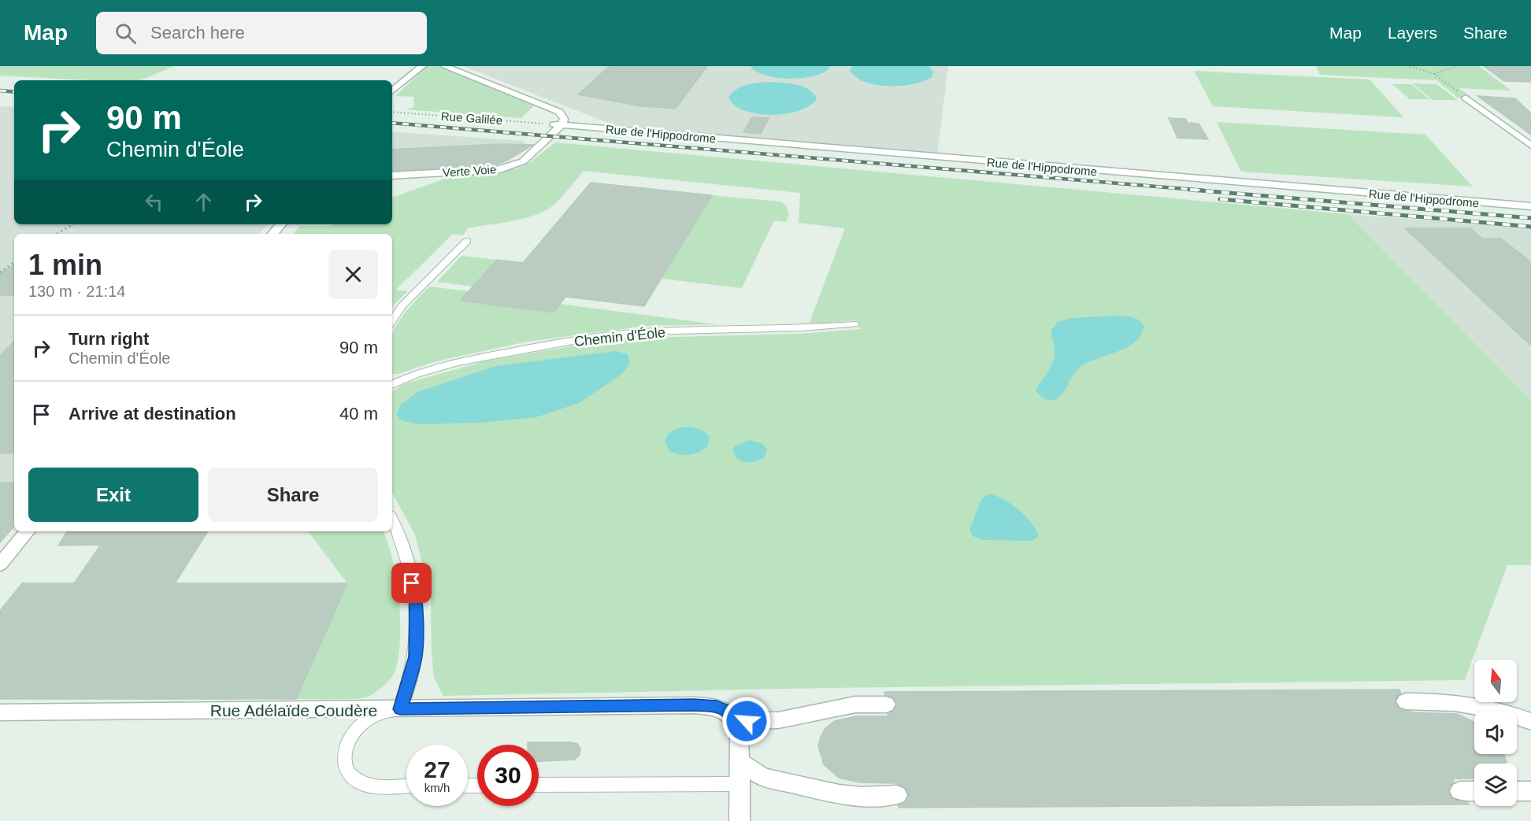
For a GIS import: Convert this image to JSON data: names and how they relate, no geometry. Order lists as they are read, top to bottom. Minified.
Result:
{"streets":{"street":["Rue de l'Hippodrome","Verte Voie","Rue Adélaïde Coudère"],"lane":["Chemin d'Éole"],"path":["Rue Galilée"]},"crossings":[["Rue Galilée","Rue de l'Hippodrome"],["Rue Galilée","Verte Voie"],["Rue de l'Hippodrome","Verte Voie"]],"north":"top","page":{"header":"Map","search":"Search here","nav":["Map","Layers","Share"],"turn":["90 m","Chemin d'Éole"],"heading":["1 min","130 m · 21:14"],"list":[{"name":"Turn right","note":"Chemin d'Éole","value":"90 m"},{"name":"Arrive at destination","value":"40 m"}],"buttons":["Exit","Share"],"speed":"27 km/h","limit":"30"}}
